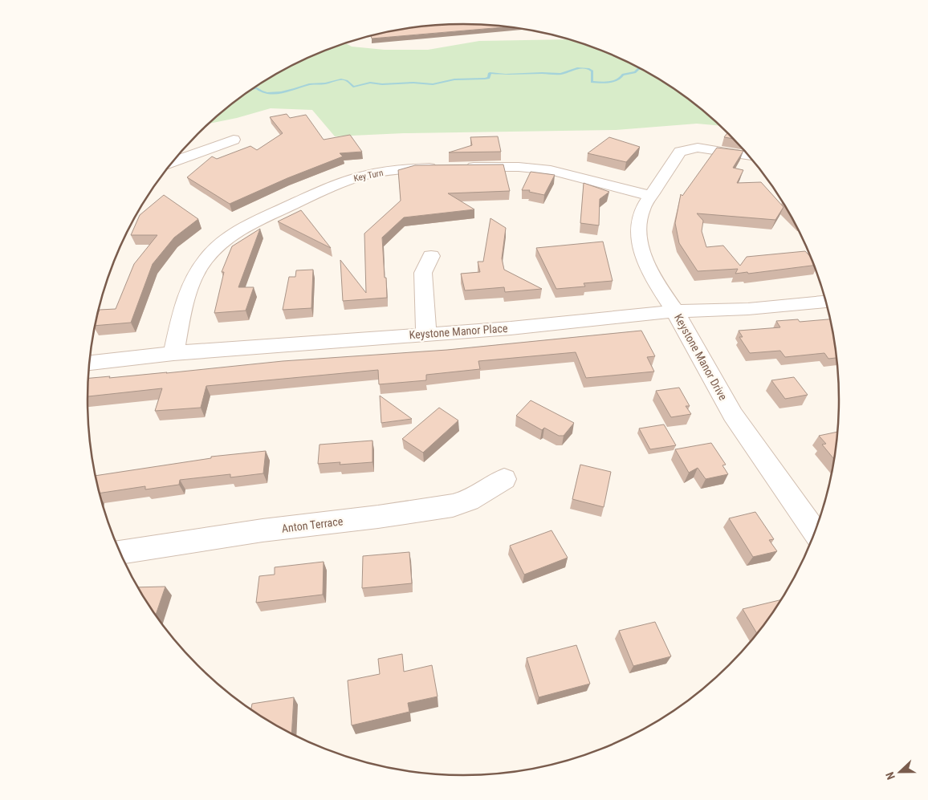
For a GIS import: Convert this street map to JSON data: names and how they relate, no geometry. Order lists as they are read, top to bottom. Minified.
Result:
{"streets":{"street":["Key Turn","Keystone Manor Place","Keystone Manor Drive","Anton Terrace"]},"crossings":[["Key Turn","Keystone Manor Place"],["Key Turn","Keystone Manor Drive"],["Keystone Manor Place","Keystone Manor Drive"]],"north":"left"}
